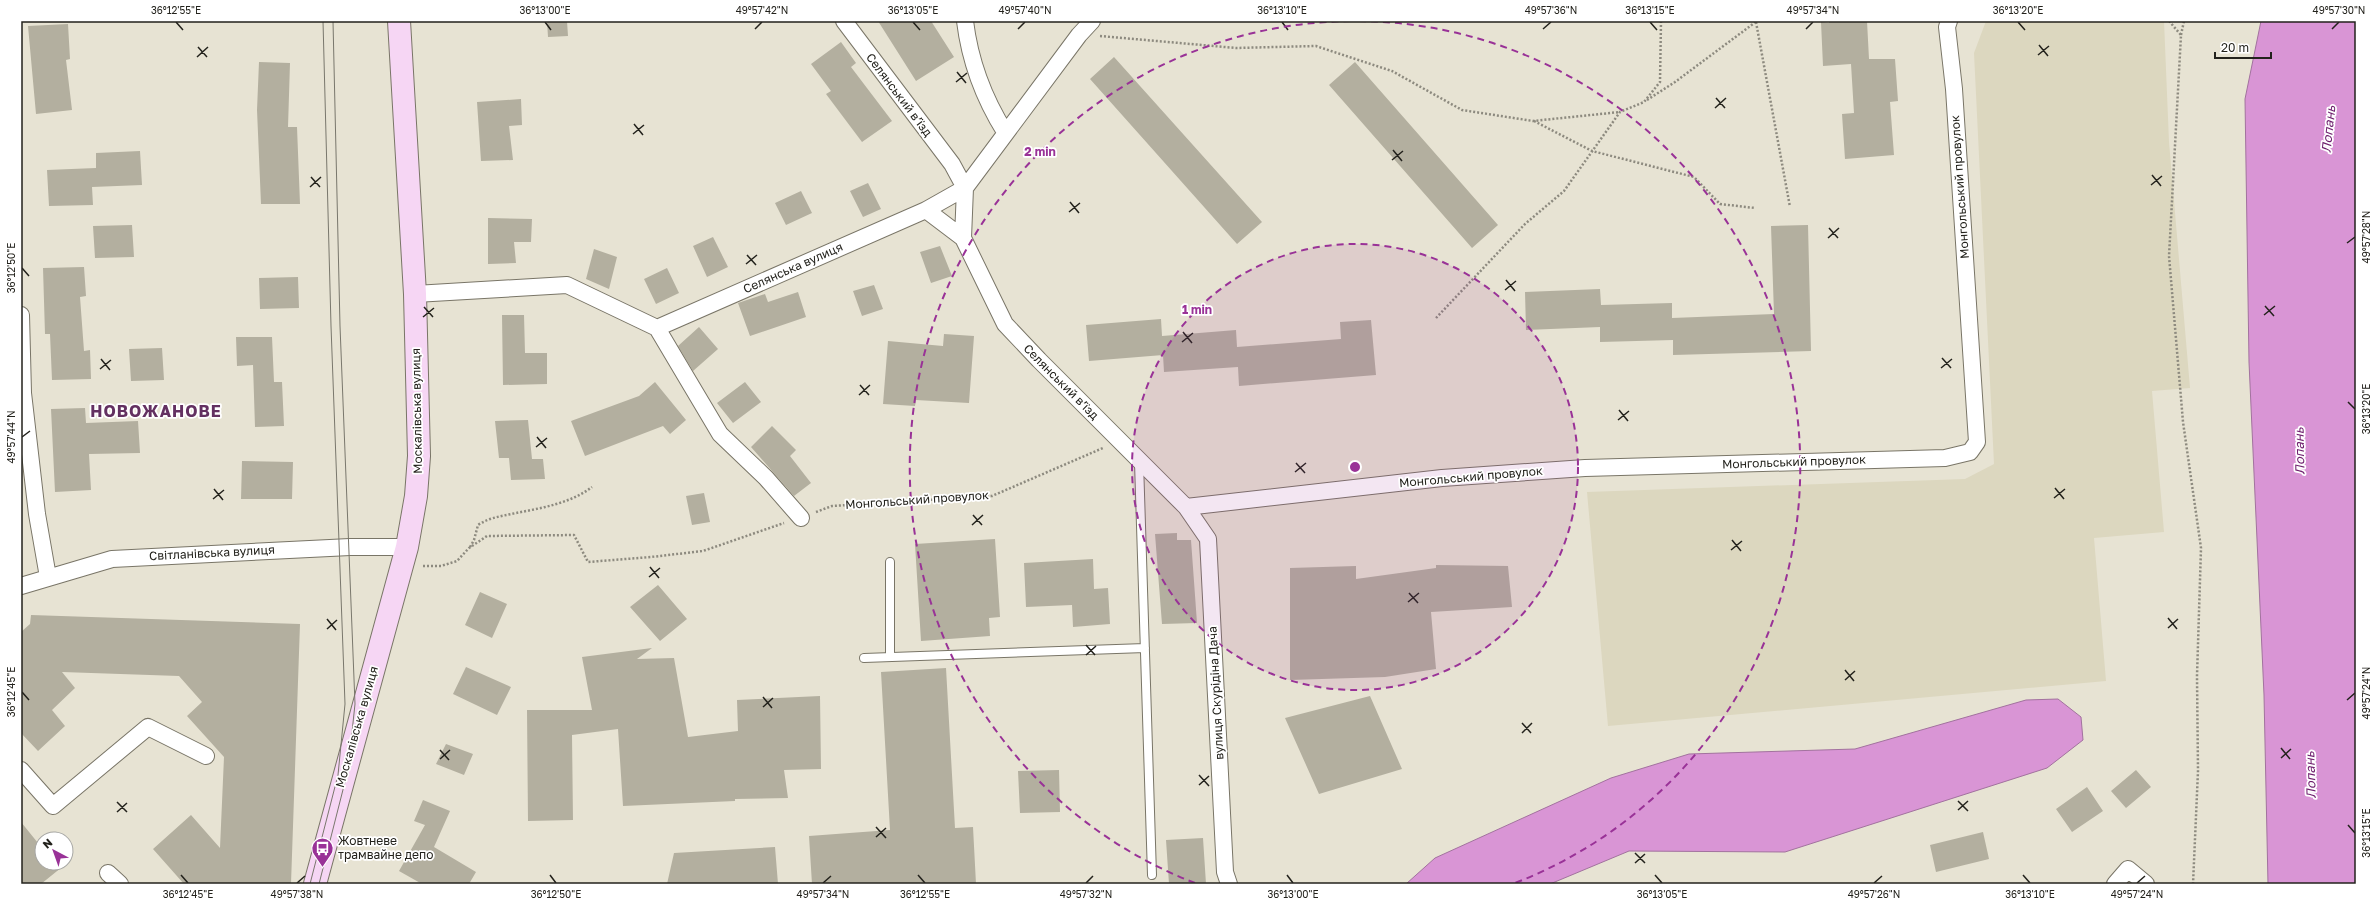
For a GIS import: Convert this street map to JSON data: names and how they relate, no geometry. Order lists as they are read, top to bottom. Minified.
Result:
{"streets":{"street":["Селянський вʼїзд","Монгольський провулок","Селянська вулиця","Москалівська вулиця","Світланівська вулиця","вулиця Скурідіна Дача"]},"crossings":[["Селянський вʼїзд","Монгольський провулок"],["Селянський вʼїзд","Селянська вулиця"],["Селянський вʼїзд","вулиця Скурідіна Дача"],["Монгольський провулок","вулиця Скурідіна Дача"],["Москалівська вулиця","Світланівська вулиця"]],"districts":["НОВОЖАНОВЕ"],"water":["Лопань"],"places":{"bus stop":["Жовтневе трамвайне депо"]},"scale_bar":"20 m","north":"top left","coordinates":["36°12'55\"E","36°13'00\"E","49°57'42\"N","36°13'05\"E","49°57'40\"N","36°13'10\"E","49°57'36\"N","36°13'15\"E","49°57'34\"N","36°13'20\"E","49°57'30\"N","49°57'28\"N","36°12'50\"E","49°57'44\"N","36°12'45\"E","49°57'24\"N","49°57'38\"N","49°57'32\"N","49°57'26\"N"],"rings":["2 min","1 min"]}
